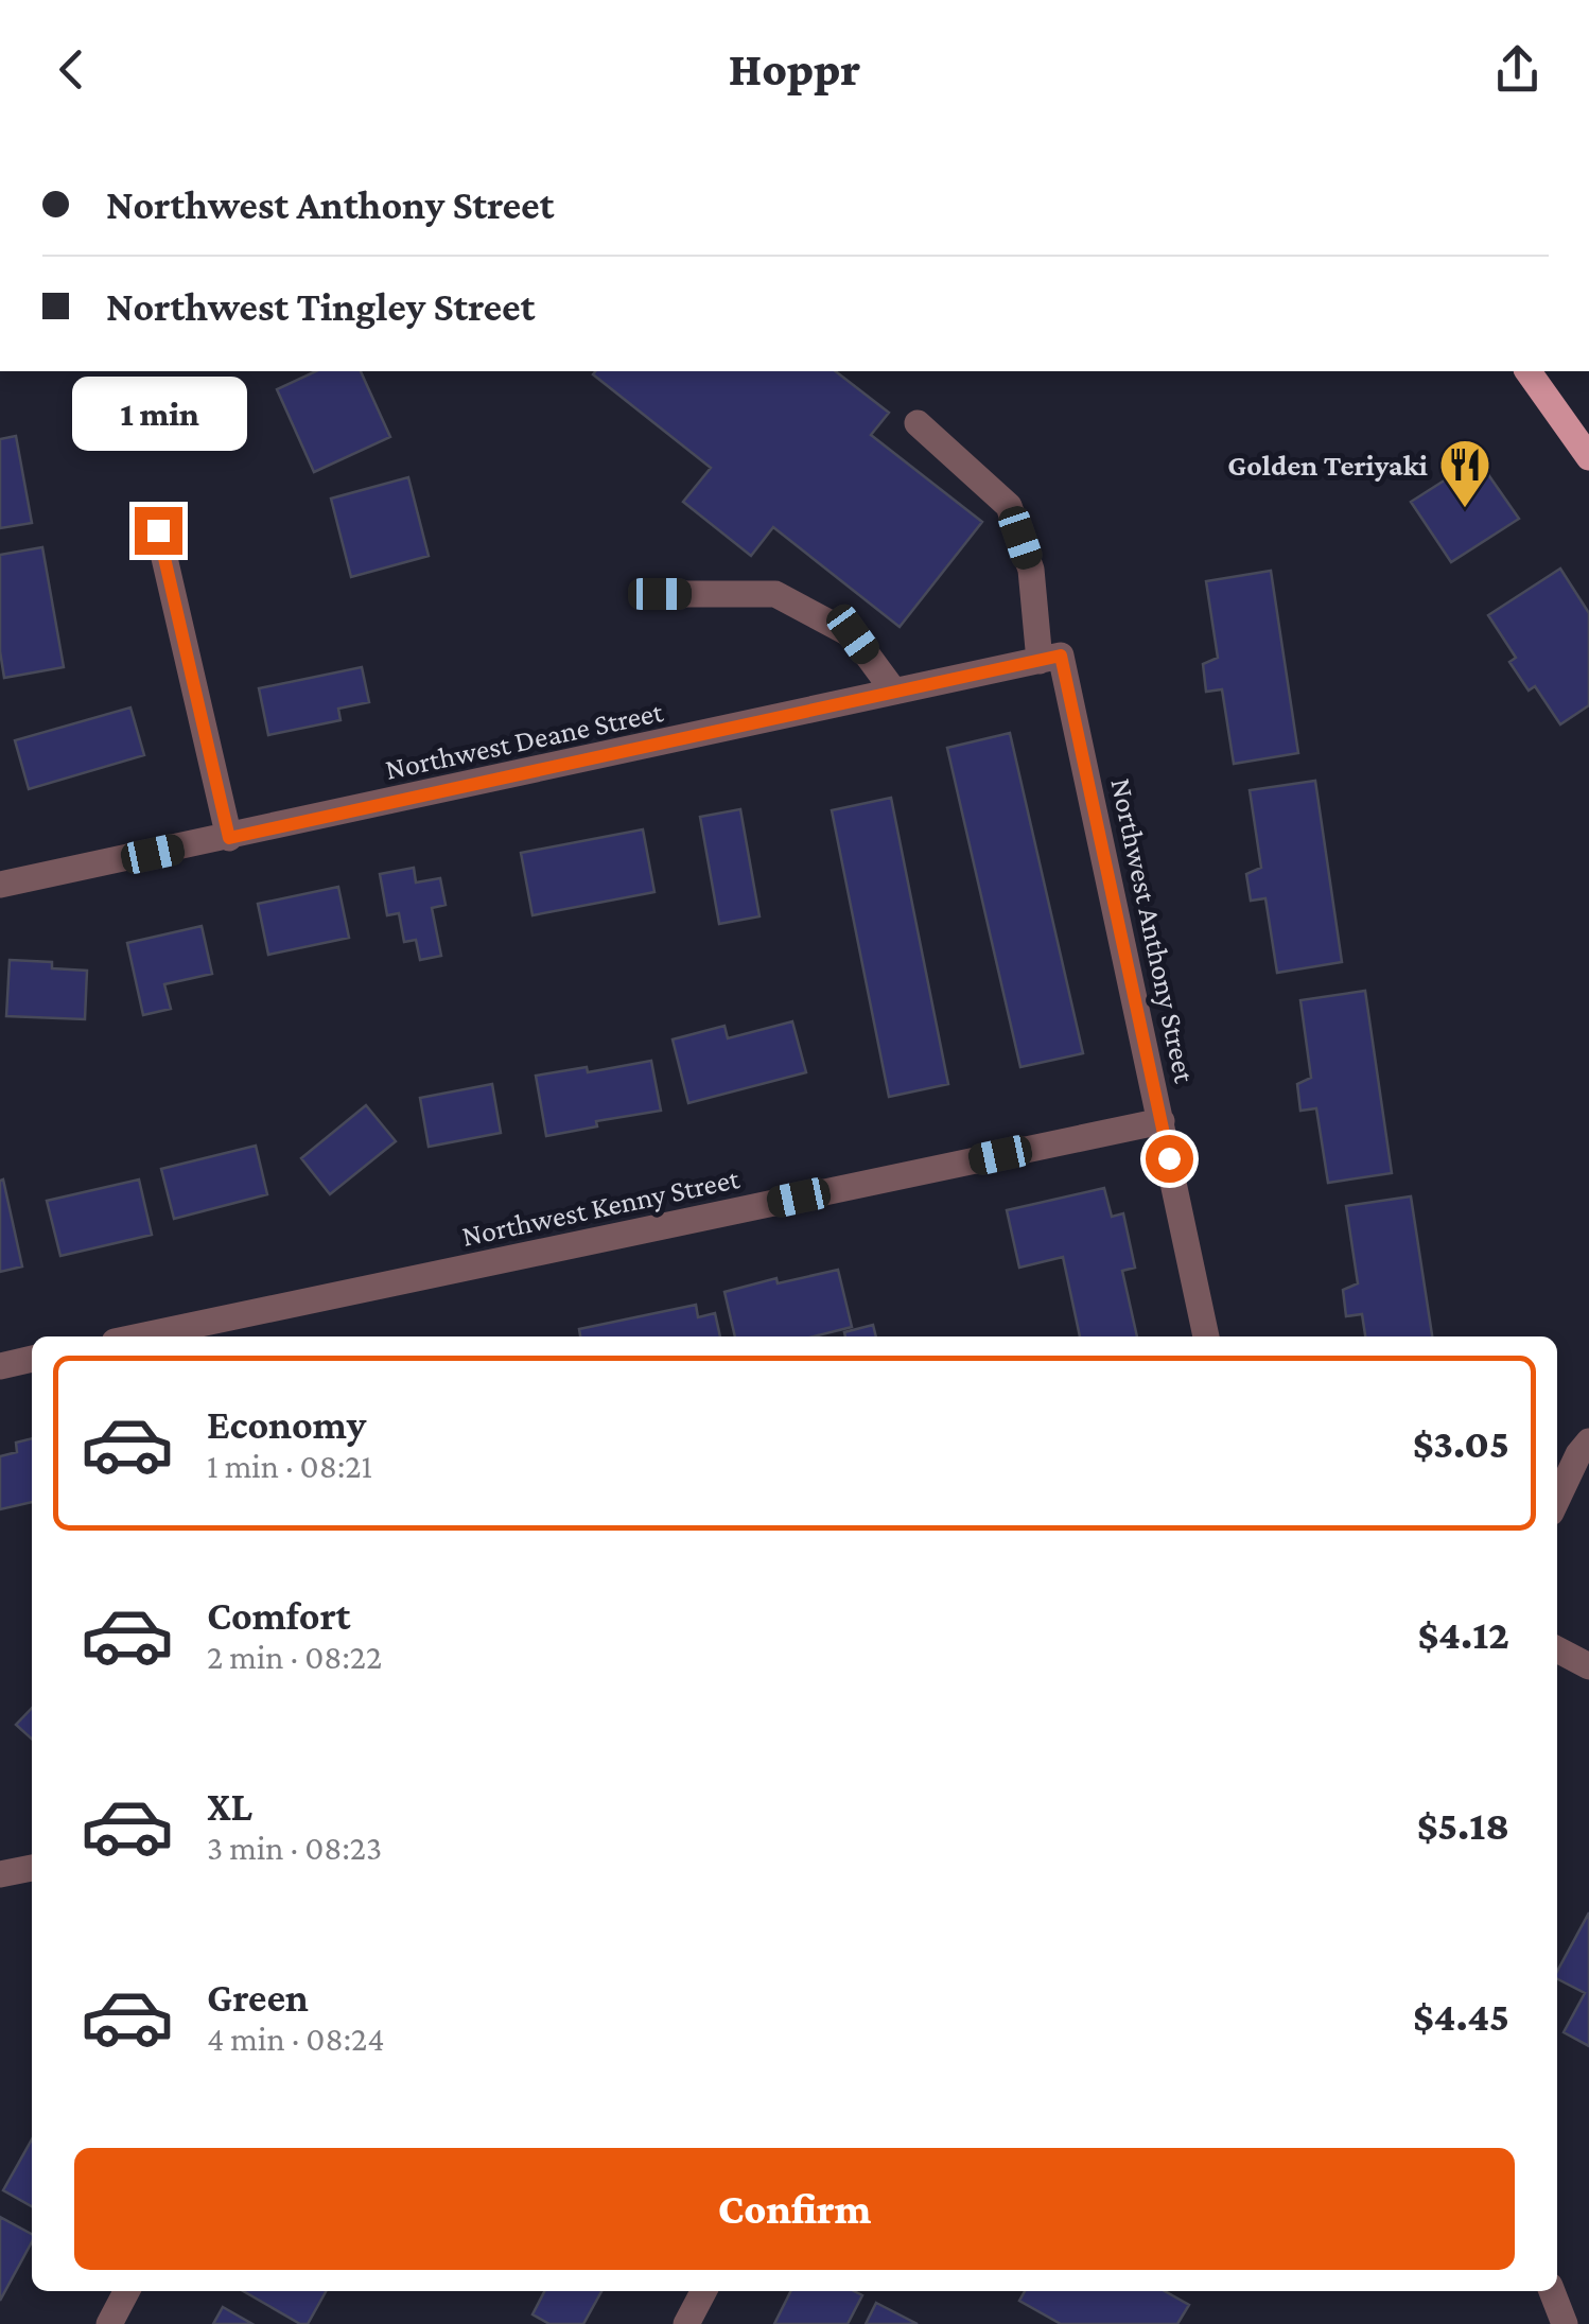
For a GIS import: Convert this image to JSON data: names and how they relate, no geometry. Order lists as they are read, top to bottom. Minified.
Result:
{"streets":{"street":["Northwest Deane Street","Northwest Anthony Street","Northwest Kenny Street"]},"crossings":[["Northwest Deane Street","Northwest Anthony Street"],["Northwest Anthony Street","Northwest Kenny Street"]],"places":{"restaurant":["Golden Teriyaki"]},"page":{"header":"Hoppr","banner":["Northwest Anthony Street","Northwest Tingley Street"],"bubble":"1 min","list":[{"name":"Economy","note":"1 min · 08:21","value":"$3.05"},{"name":"Comfort","note":"2 min · 08:22","value":"$4.12"},{"name":"XL","note":"3 min · 08:23","value":"$5.18"},{"name":"Green","note":"4 min · 08:24","value":"$4.45"}],"buttons":"Confirm"}}
